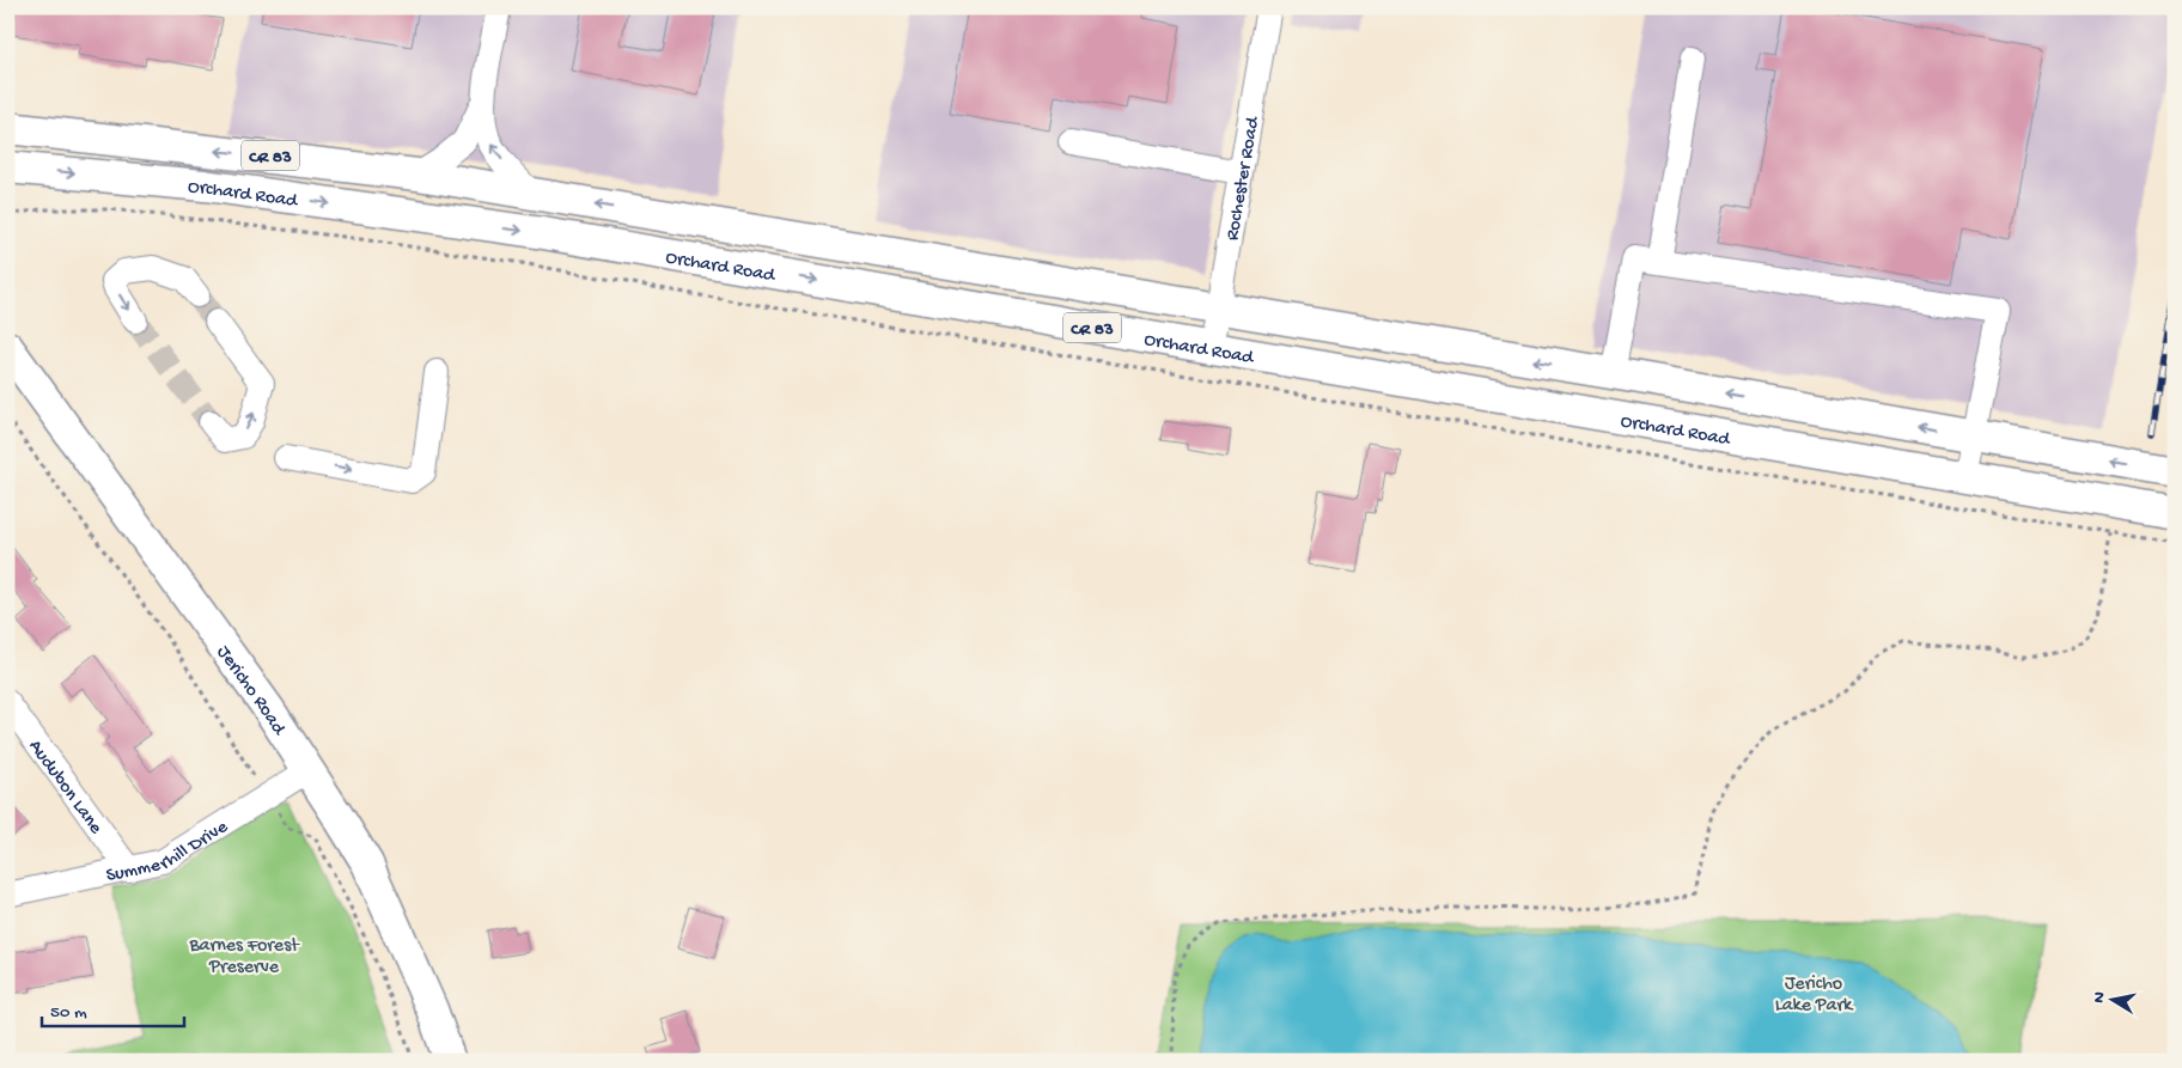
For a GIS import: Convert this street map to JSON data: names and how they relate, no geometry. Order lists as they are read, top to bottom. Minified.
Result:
{"streets":{"main road":["CR 83","Orchard Road","Jericho Road"],"street":["Rochester Road","Audubon Lane","Summerhill Drive"]},"crossings":[["Rochester Road","Orchard Road"],["Jericho Road","Summerhill Drive"],["Audubon Lane","Summerhill Drive"]],"parks":["Barnes Forest Preserve","Jericho Lake Park"],"scale_bar":"50 m","north":"left"}
